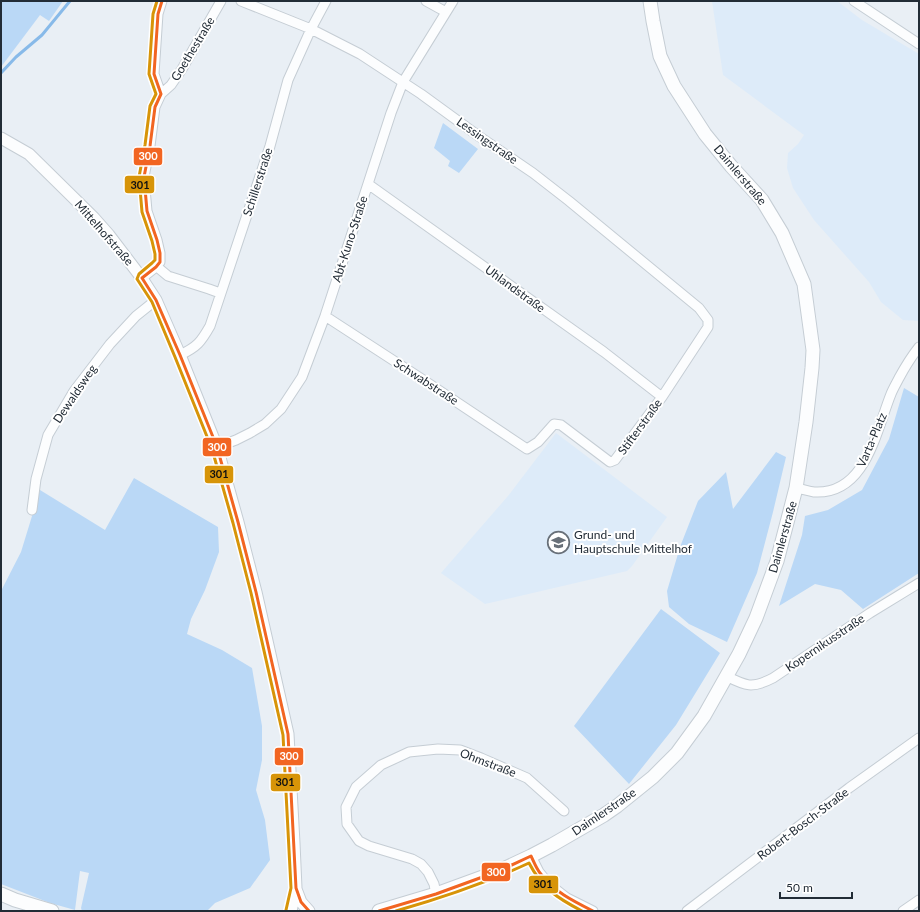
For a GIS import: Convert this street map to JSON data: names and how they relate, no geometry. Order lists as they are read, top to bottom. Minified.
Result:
{"streets":{"main road":["Daimlerstraße"],"street":["Goethestraße","Lessingstraße","Schillerstraße","Mittelhofstraße","Abt-Kuno-Straße","Uhlandstraße","Schwabstraße","Dewaldsweg","Stifterstraße","Varta-Platz","Kopernikusstraße","Ohmstraße","Robert-Bosch-Straße"]},"crossings":[["Lessingstraße","Schillerstraße"],["Lessingstraße","Abt-Kuno-Straße"],["Lessingstraße","Stifterstraße"],["Daimlerstraße","Varta-Platz"],["Daimlerstraße","Kopernikusstraße"],["Daimlerstraße","Ohmstraße"],["Schillerstraße","Mittelhofstraße"],["Mittelhofstraße","Abt-Kuno-Straße"],["Mittelhofstraße","Dewaldsweg"],["Abt-Kuno-Straße","Uhlandstraße"],["Abt-Kuno-Straße","Schwabstraße"],["Uhlandstraße","Stifterstraße"],["Schwabstraße","Stifterstraße"]],"places":{"school or university":["Grund- und Hauptschule Mittelhof"]},"lines":["transit line 300","transit line 301"],"scale_bar":"50 m"}
